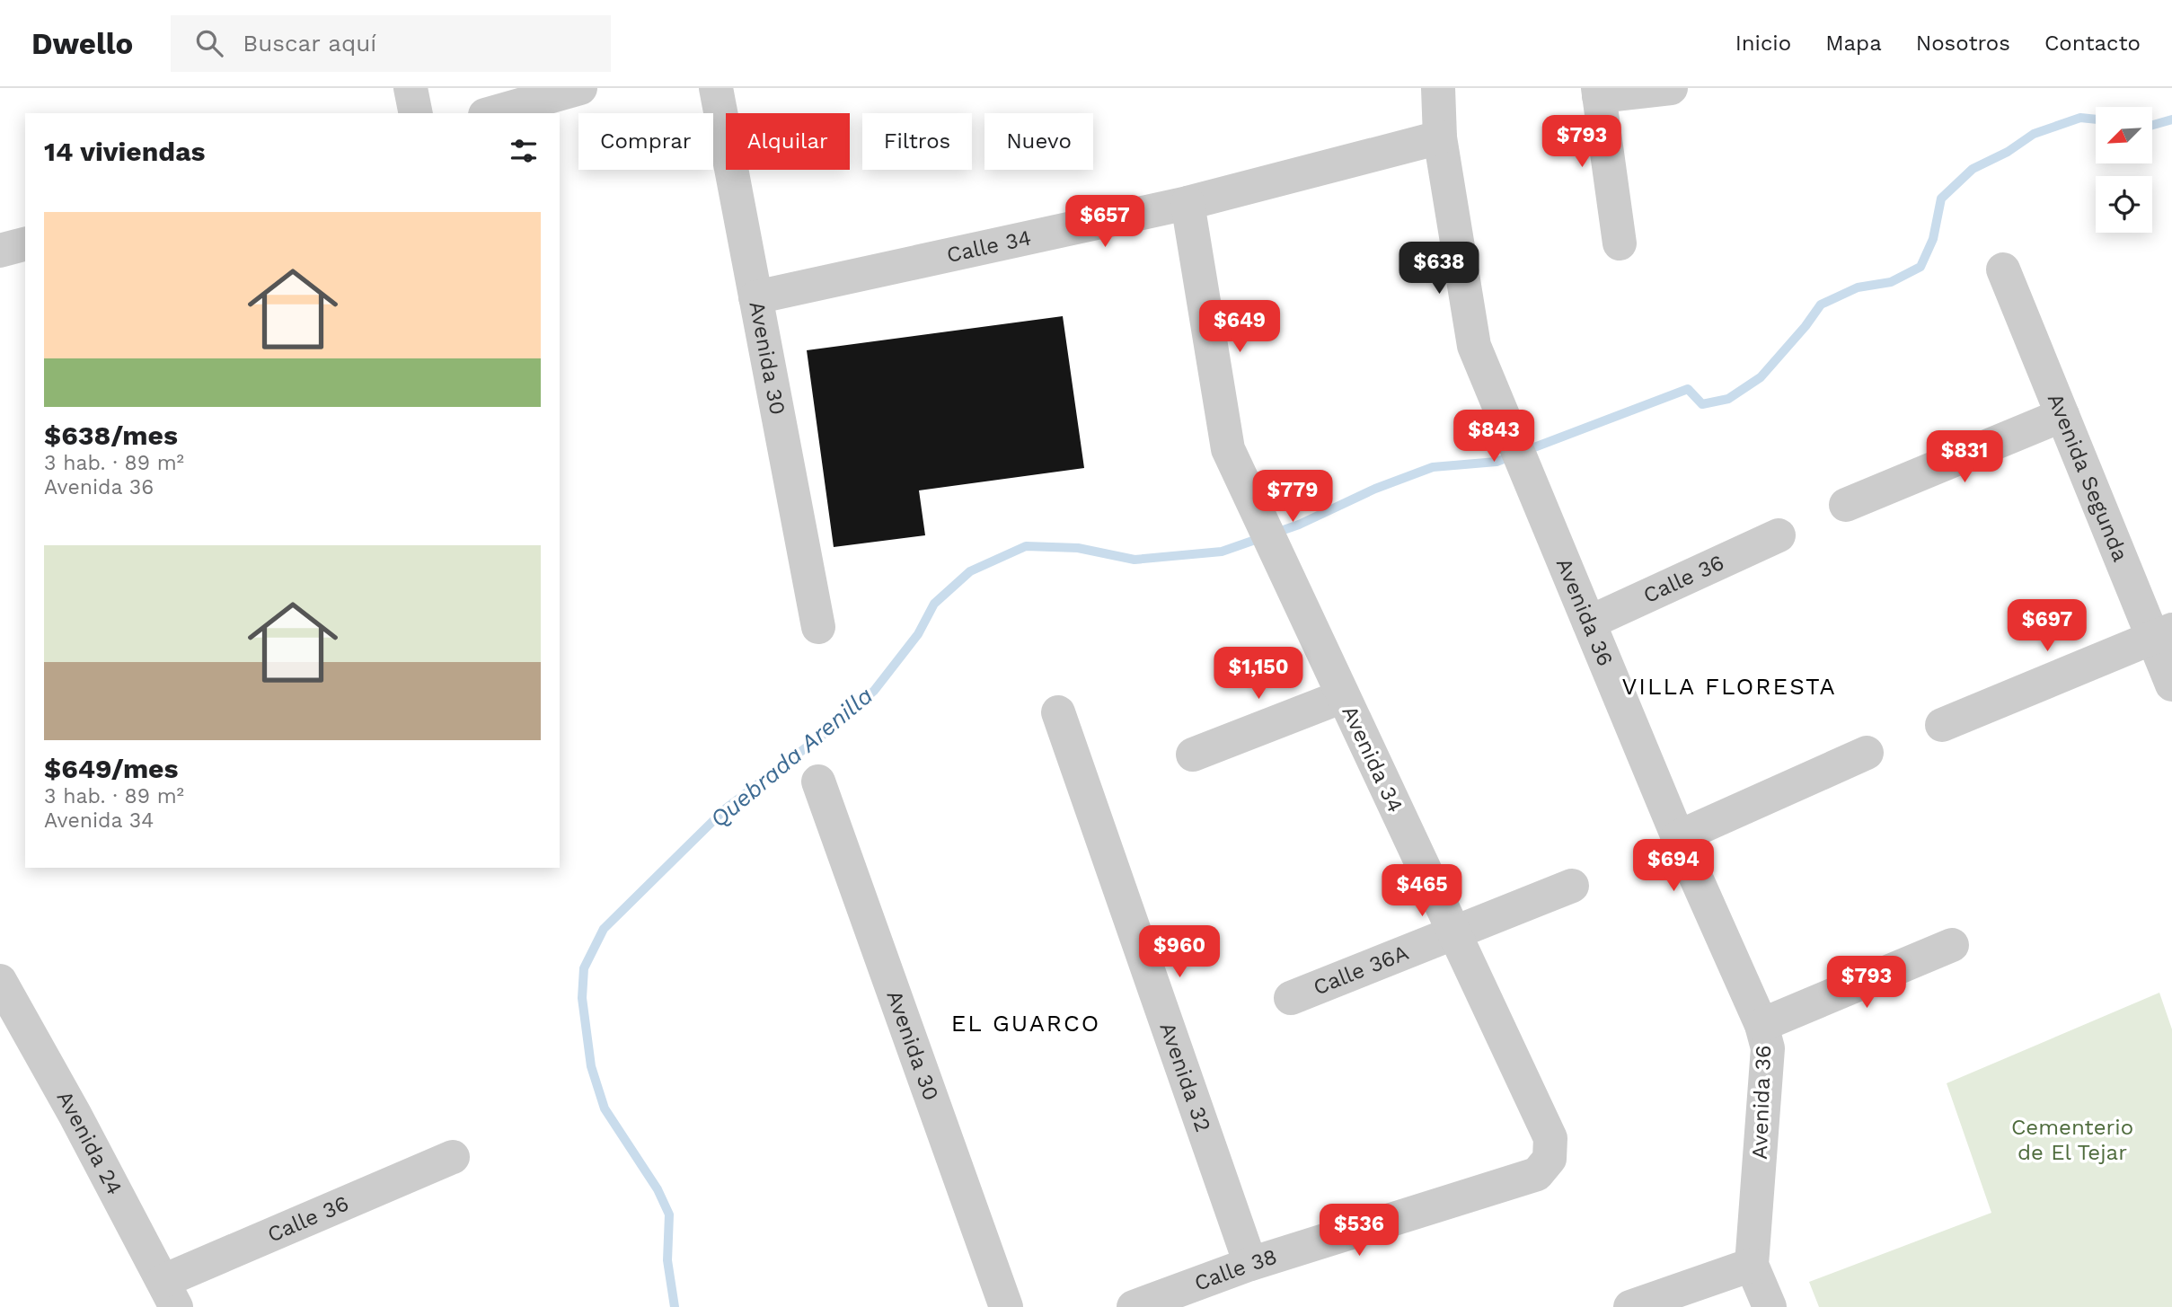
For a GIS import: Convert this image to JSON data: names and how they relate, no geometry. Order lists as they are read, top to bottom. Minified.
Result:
{"streets":{"street":["Calle 34","Avenida 30","Avenida Segunda","Calle 36","Avenida 36","Avenida 34","Calle 36A","Avenida 32","Avenida 24","Calle 38"]},"crossings":[["Calle 34","Avenida 30"],["Calle 34","Avenida 36"],["Calle 34","Avenida 34"],["Calle 36","Avenida 36"],["Calle 36","Avenida 24"],["Avenida 34","Calle 36A"],["Avenida 34","Calle 38"],["Avenida 32","Calle 38"]],"districts":["VILLA FLORESTA","EL GUARCO"],"water":["Quebrada Arenilla"],"parks":["Cementerio de El Tejar"],"north":"bottom left","page":{"header":"Dwello","search":"Buscar aquí","nav":["Inicio","Mapa","Nosotros","Contacto"],"chip":["Comprar","Alquilar","Filtros","Nuevo"],"heading":"14 viviendas","price":["$793","$657","$638","$649","$843","$831","$779","$697","$1,150","$694","$465","$960","$793","$536"],"list":[{"name":"$638/mes","note":"3 hab. · 89 m² · Avenida 36"},{"name":"$649/mes","note":"3 hab. · 89 m² · Avenida 34"}]}}
